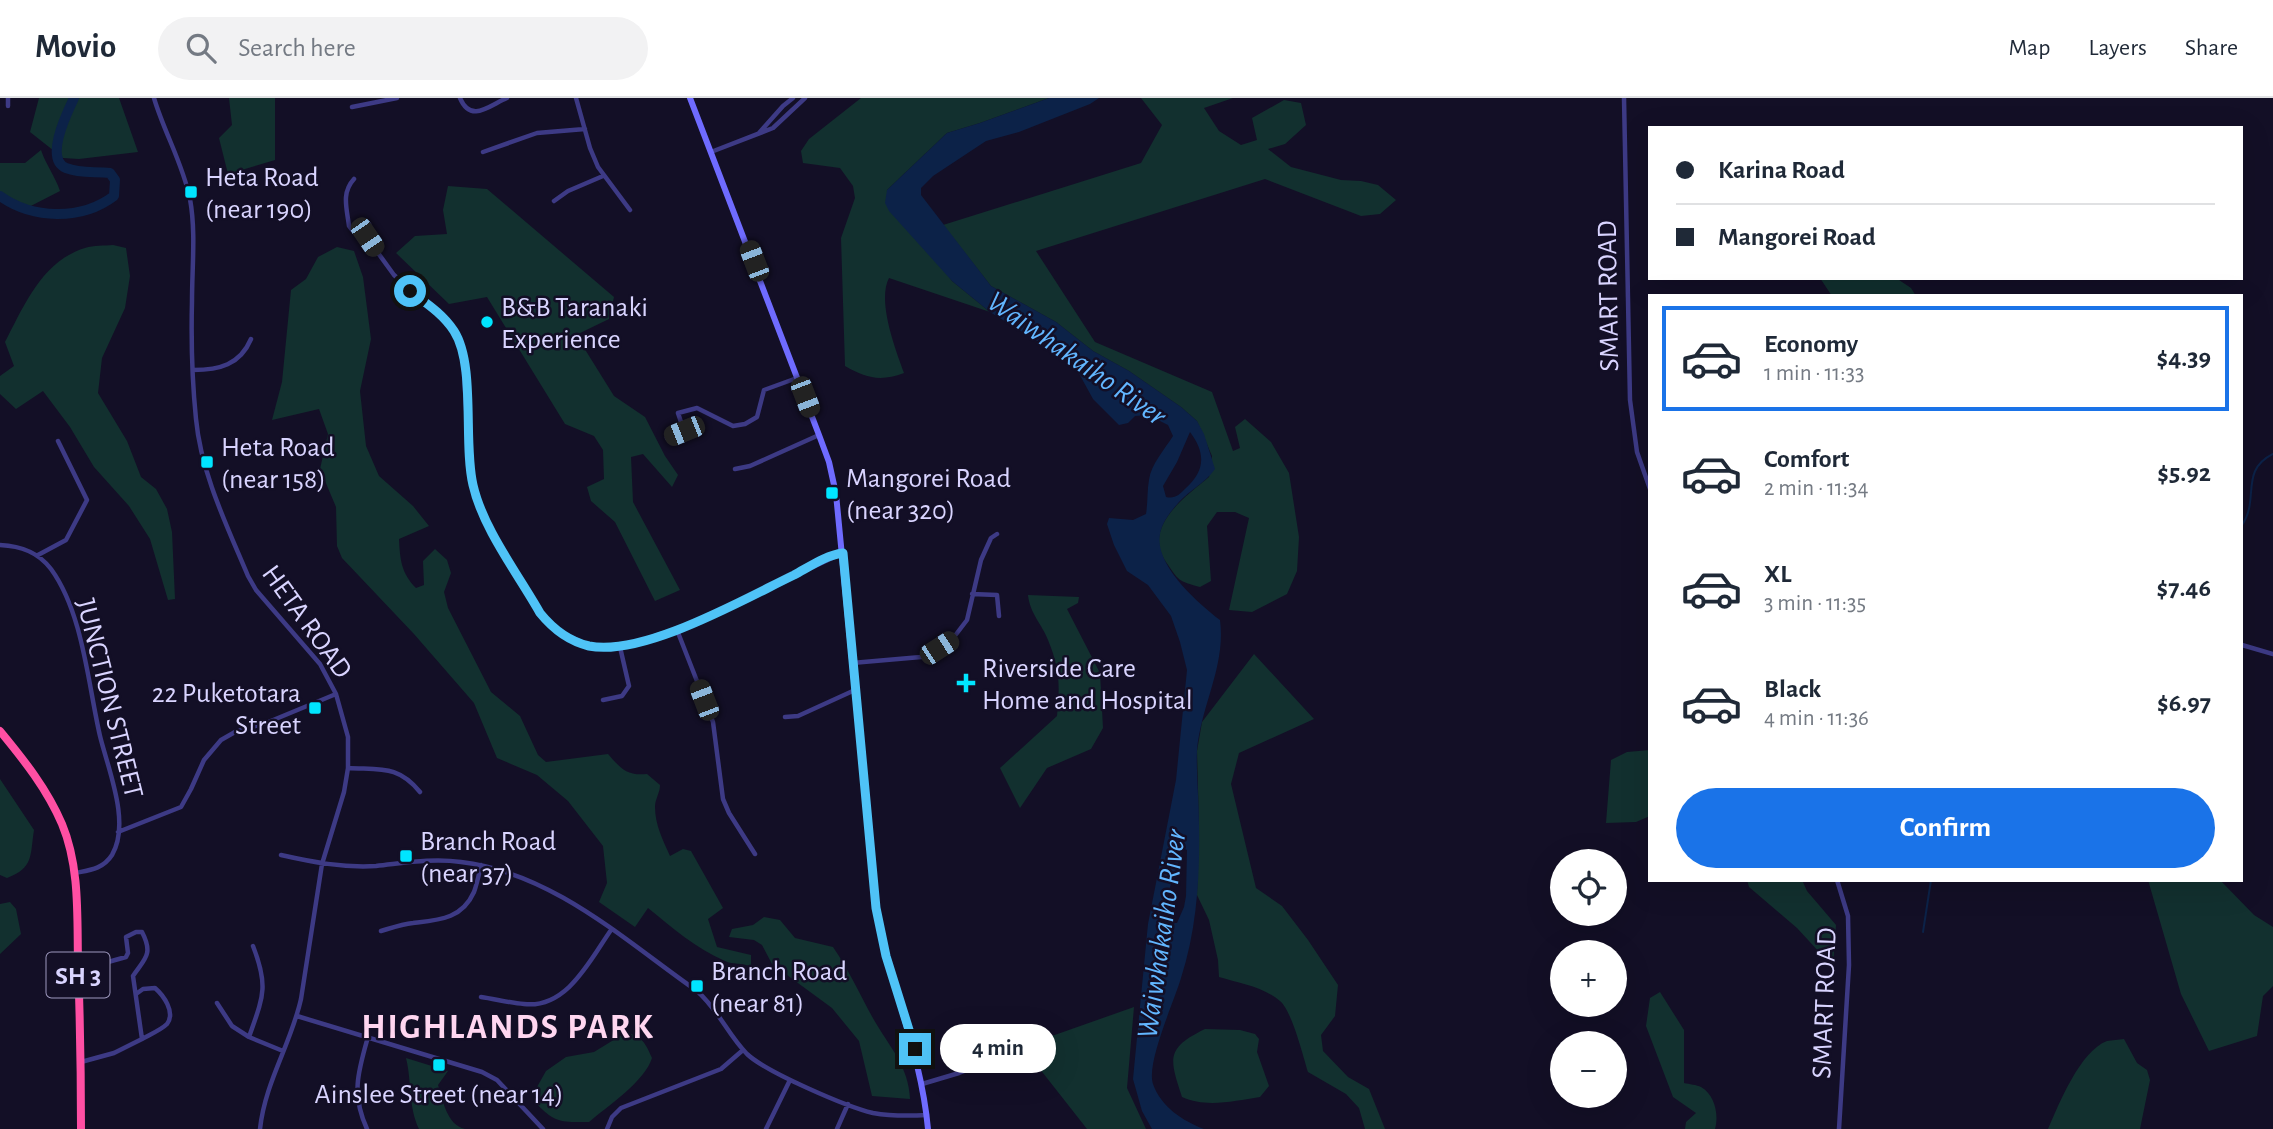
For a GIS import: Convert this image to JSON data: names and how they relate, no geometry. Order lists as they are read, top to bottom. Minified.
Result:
{"streets":{"highway":["SH 3"],"street":["SMART ROAD","HETA ROAD","JUNCTION STREET"]},"crossings":[["JUNCTION STREET","SH 3"]],"districts":["HIGHLANDS PARK"],"water":["Waiwhakaiho River"],"places":{"transit":["Heta Road (near 190)","Heta Road (near 158)","Mangorei Road (near 320)","22 Puketotara Street","Branch Road (near 37)","Branch Road (near 81)","Ainslee Street (near 14)"],"other":["B&B Taranaki Experience"],"health":["Riverside Care Home and Hospital"]},"page":{"header":"Movio","search":"Search here","nav":["Map","Layers","Share"],"banner":["Karina Road","Mangorei Road"],"list":[{"name":"Economy","note":"1 min · 11:33","value":"$4.39"},{"name":"Comfort","note":"2 min · 11:34","value":"$5.92"},{"name":"XL","note":"3 min · 11:35","value":"$7.46"},{"name":"Black","note":"4 min · 11:36","value":"$6.97"}],"buttons":"Confirm","map_buttons":["+","−"],"bubble":"4 min"}}
